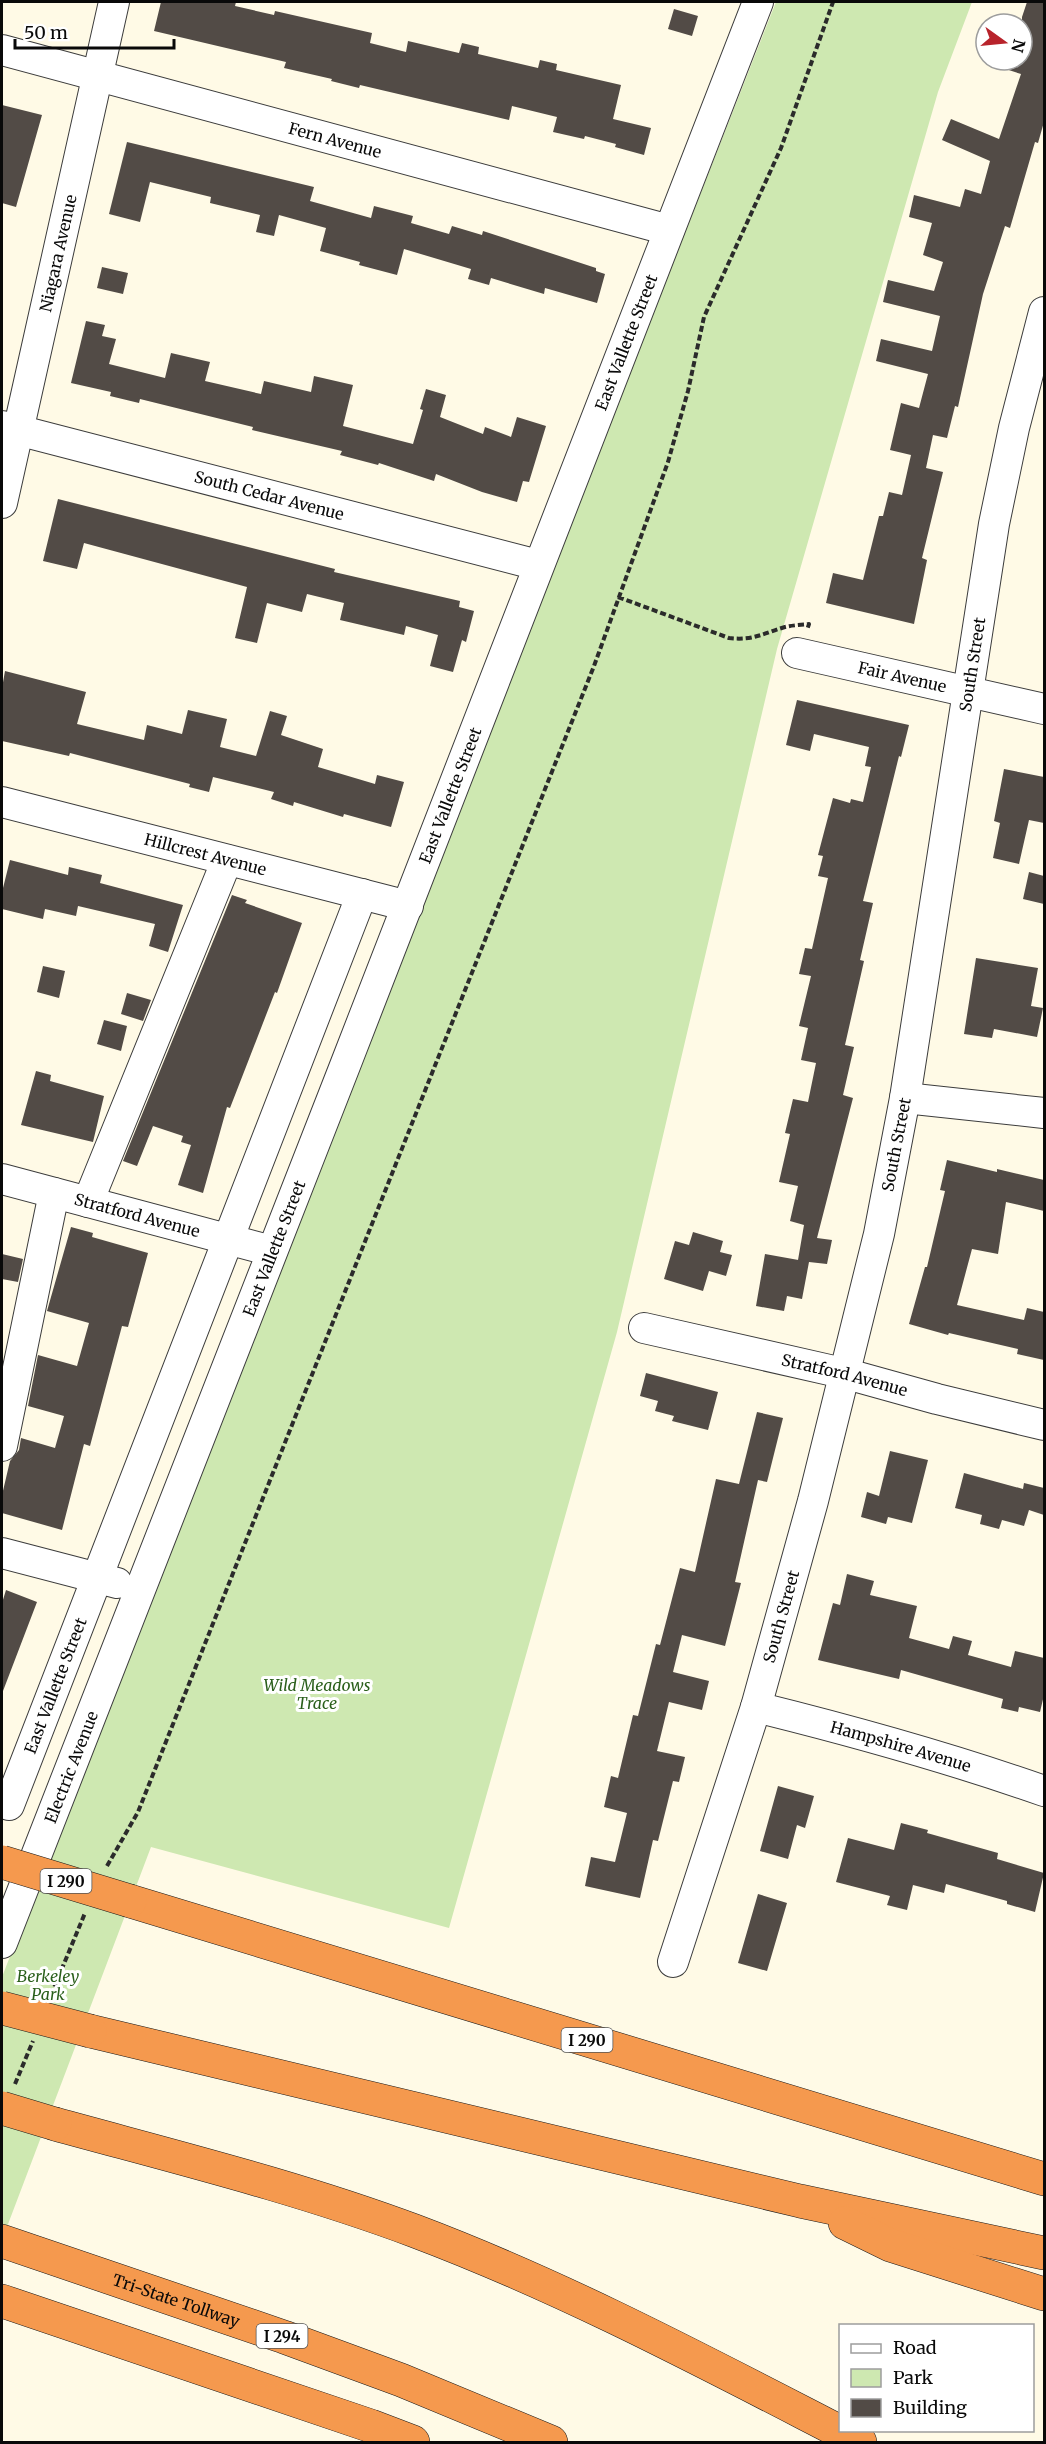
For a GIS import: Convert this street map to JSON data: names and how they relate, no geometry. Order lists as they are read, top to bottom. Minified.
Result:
{"streets":{"highway":["I 290","Tri-State Tollway","I 294"],"street":["Fern Avenue","Niagara Avenue","East Vallette Street","South Cedar Avenue","South Street","Fair Avenue","Hillcrest Avenue","Stratford Avenue","Hampshire Avenue","Electric Avenue"]},"crossings":[["Fern Avenue","Niagara Avenue"],["Fern Avenue","East Vallette Street"],["Niagara Avenue","South Cedar Avenue"],["East Vallette Street","South Cedar Avenue"],["East Vallette Street","Hillcrest Avenue"],["East Vallette Street","Stratford Avenue"],["East Vallette Street","Electric Avenue"],["South Street","Fair Avenue"],["South Street","Stratford Avenue"],["South Street","Hampshire Avenue"]],"parks":["Wild Meadows Trace","Berkeley Park"],"legend":["Road","Park","Building"],"scale_bar":"50 m","north":"right"}
